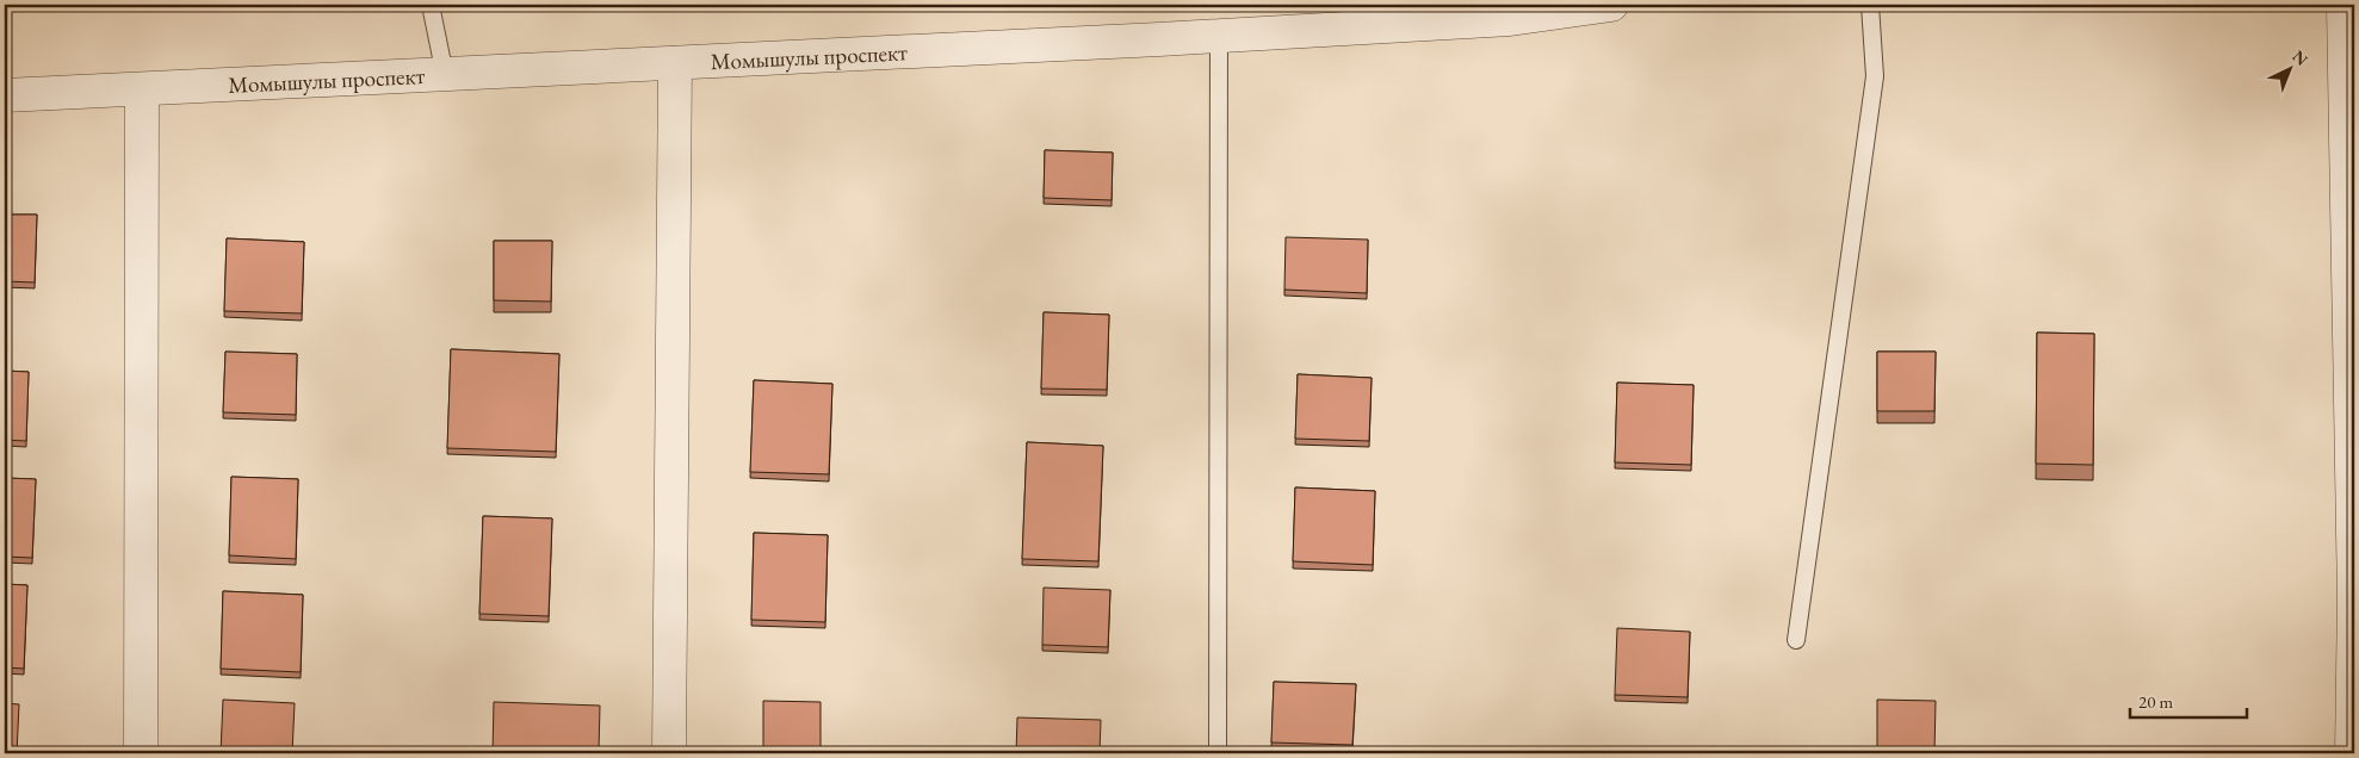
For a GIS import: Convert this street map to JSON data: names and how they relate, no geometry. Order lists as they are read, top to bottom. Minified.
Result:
{"streets":{"street":["Момышулы проспект"]},"scale_bar":"20 m","north":"top right"}
